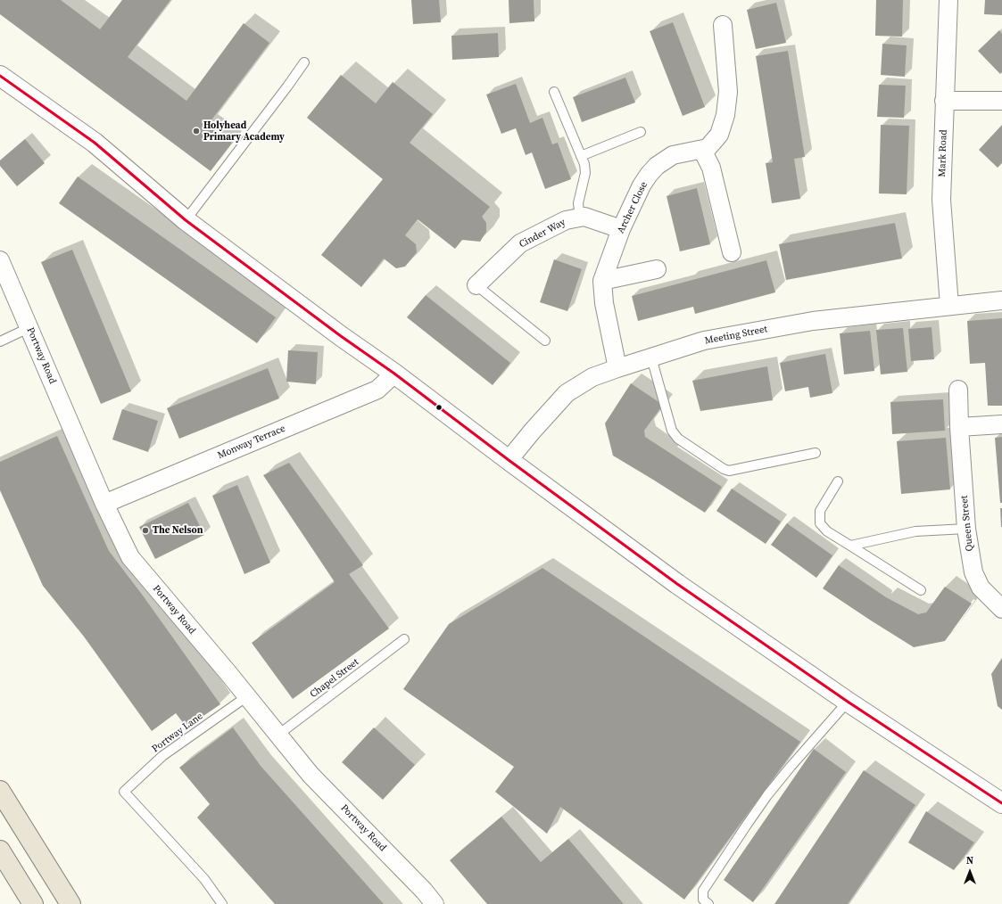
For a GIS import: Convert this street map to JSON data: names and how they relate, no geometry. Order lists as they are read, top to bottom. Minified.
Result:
{"streets":{"street":["Mark Road","Archer Close","Cinder Way","Meeting Street","Portway Road","Monway Terrace","Queen Street"],"lane":["Chapel Street","Portway Lane"]},"crossings":[["Mark Road","Meeting Street"],["Archer Close","Cinder Way"],["Archer Close","Meeting Street"],["Portway Road","Monway Terrace"],["Portway Road","Chapel Street"],["Portway Road","Portway Lane"]],"places":["Holyhead Primary Academy","The Nelson"],"north":"top"}
